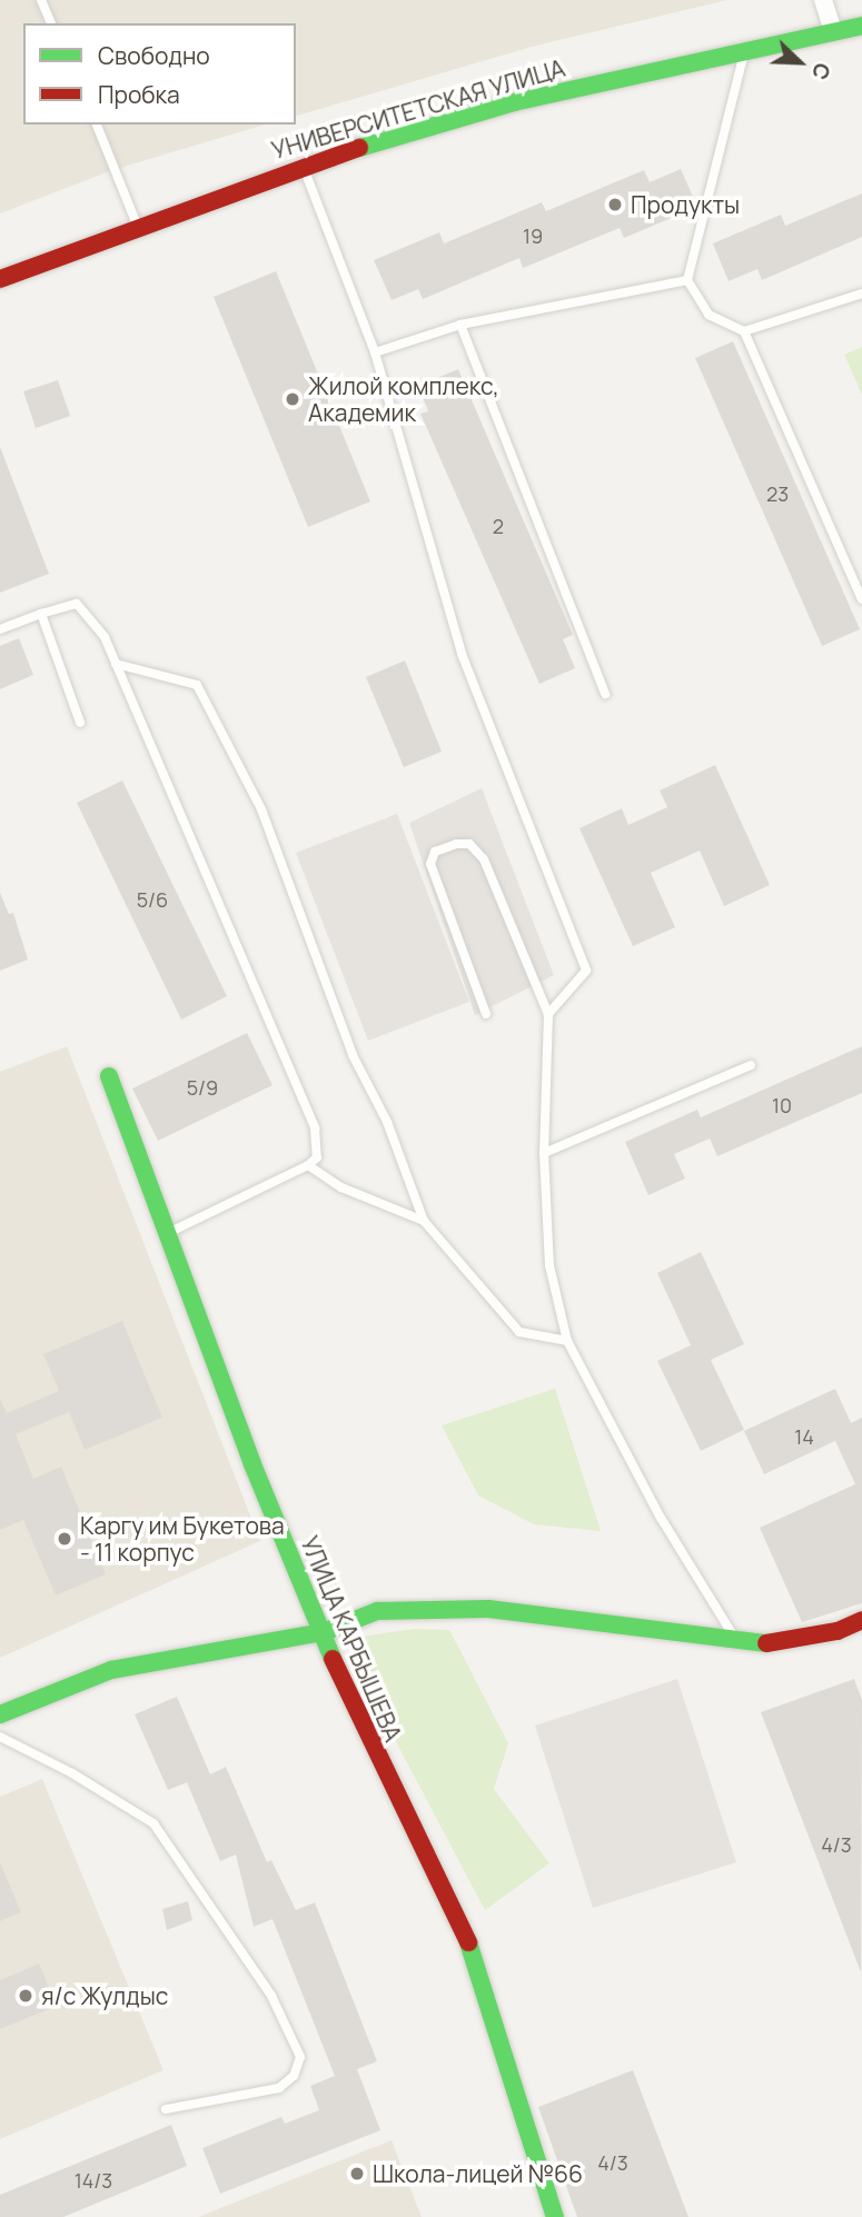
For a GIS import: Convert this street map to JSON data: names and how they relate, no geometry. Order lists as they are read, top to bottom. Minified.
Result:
{"streets":{"street":["УНИВЕРСИТЕТСКАЯ УЛИЦА","УЛИЦА КАРБЫШЕВА"]},"places":["Продукты","Жилой комплекс, Академик","Каргу им Букетова - 11 корпус","я/c Жулдыс","Школа-лицей №66"],"house_numbers":["19","23","2","5/6","5/9","10","14","4/3","4/3","14/3"],"legend":["Свободно","Пробка"],"north":"bottom right"}
